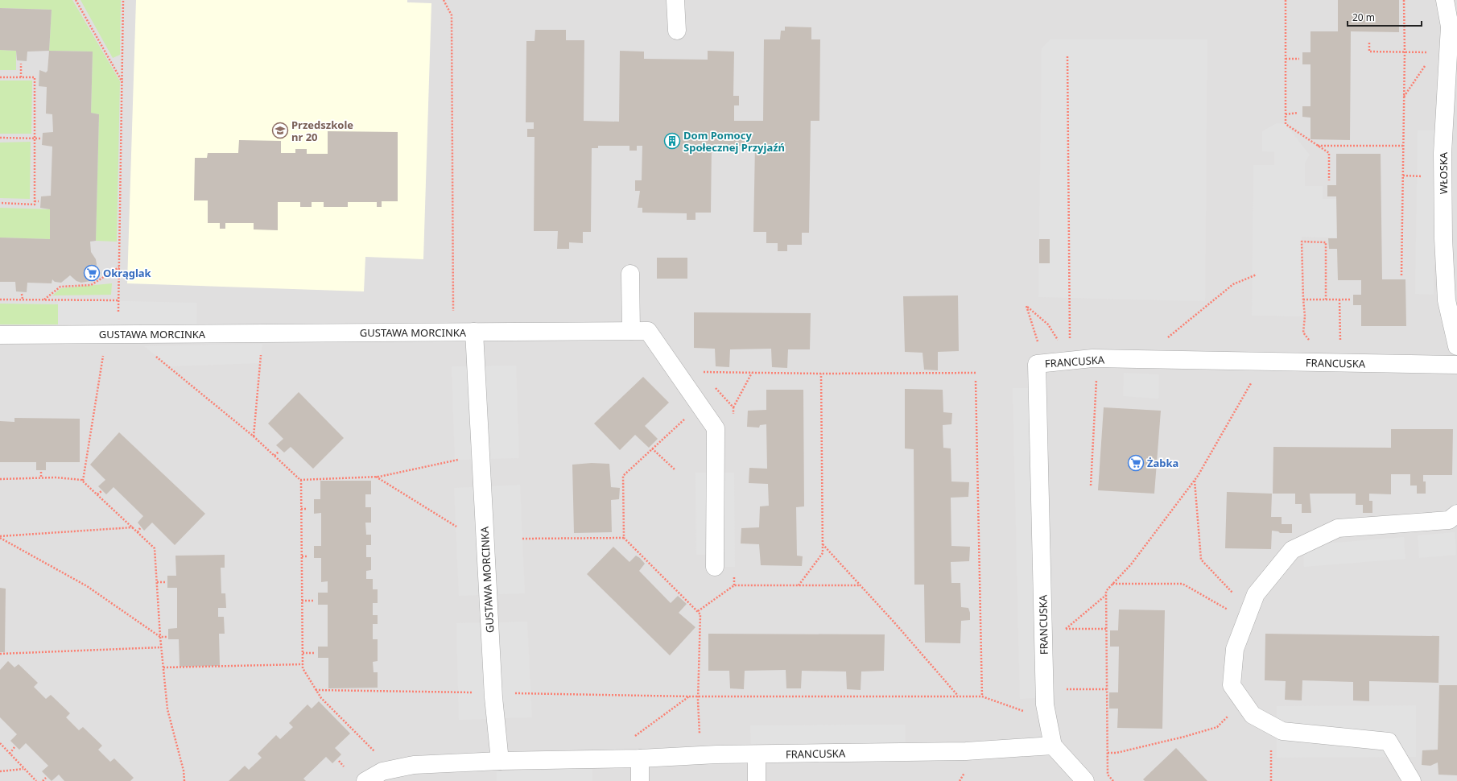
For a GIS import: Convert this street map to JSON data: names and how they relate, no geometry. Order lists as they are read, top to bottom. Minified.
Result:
{"streets":{"street":["WŁOSKA","GUSTAWA MORCINKA","FRANCUSKA"]},"places":{"school or university":["Przedszkole nr 20"],"building":["Dom Pomocy Społecznej Przyjaźń"],"supermarket":["Okrąglak","Żabka"]},"scale_bar":"20 m"}
